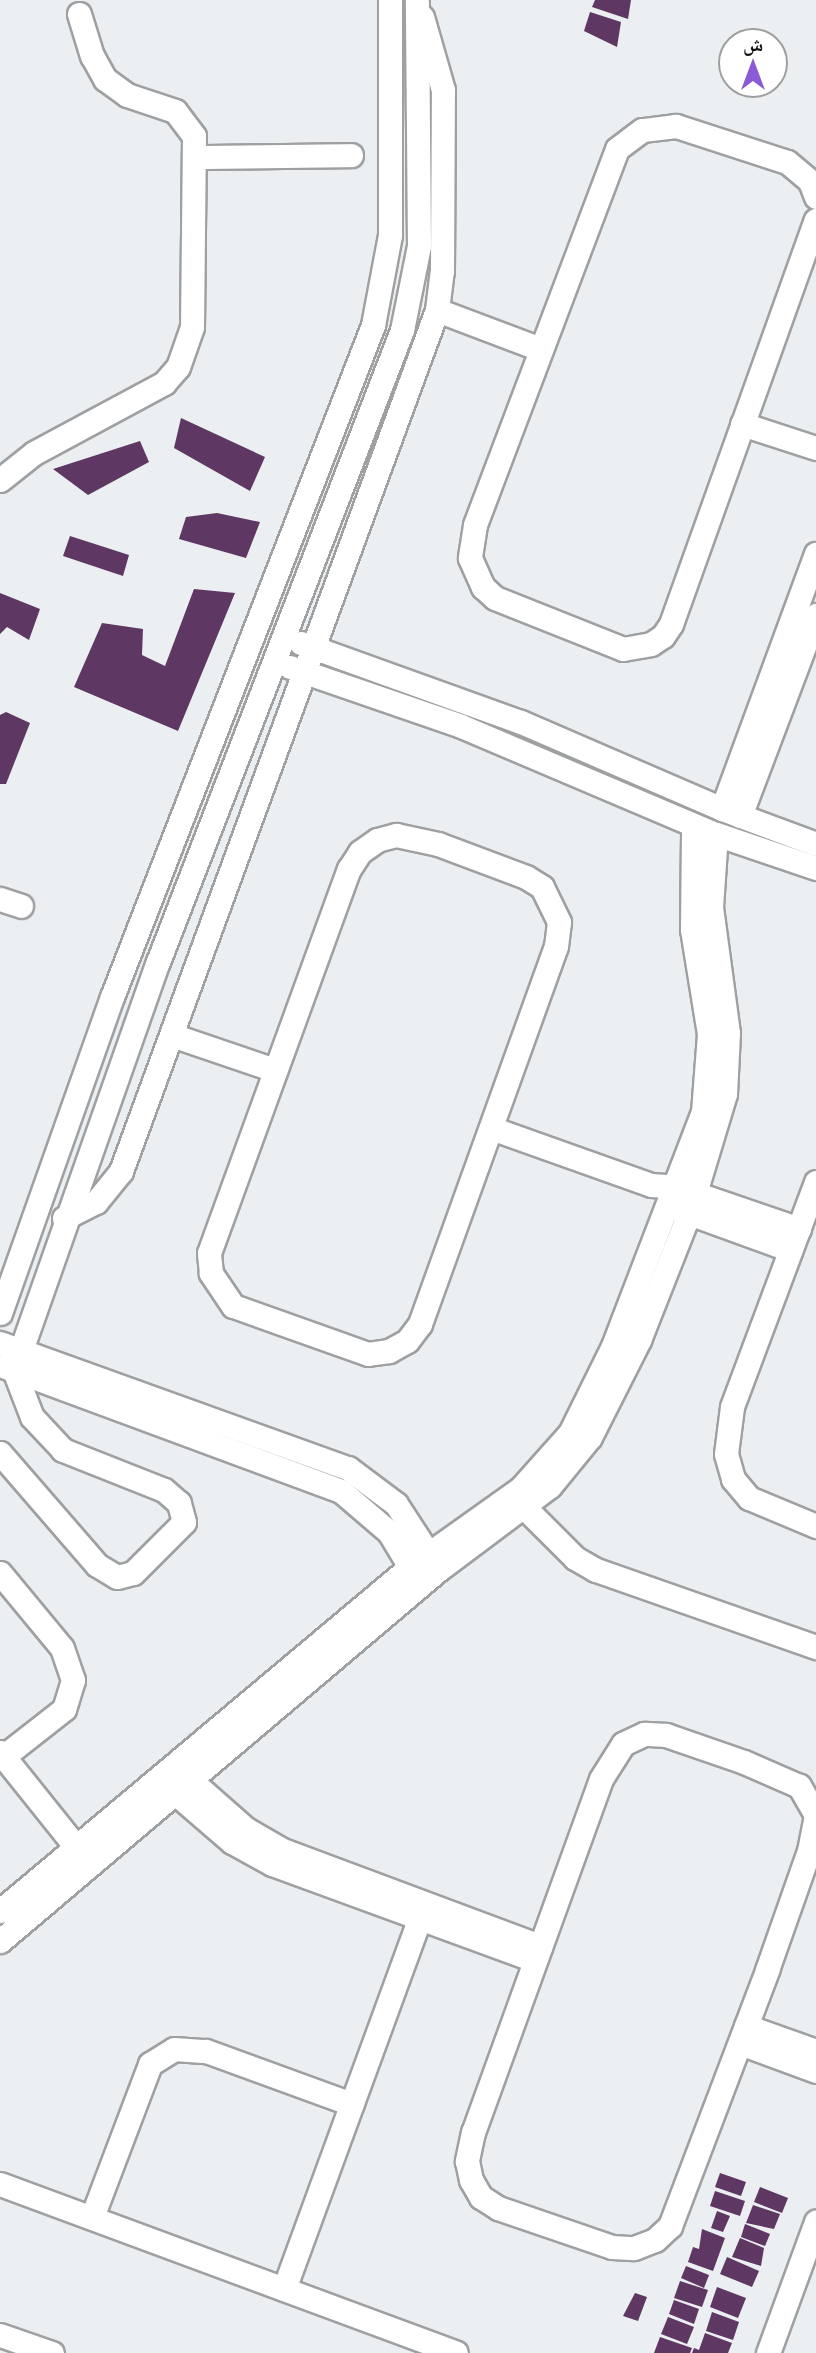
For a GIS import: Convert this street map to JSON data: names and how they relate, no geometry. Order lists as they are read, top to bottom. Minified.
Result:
{"north":"top"}
